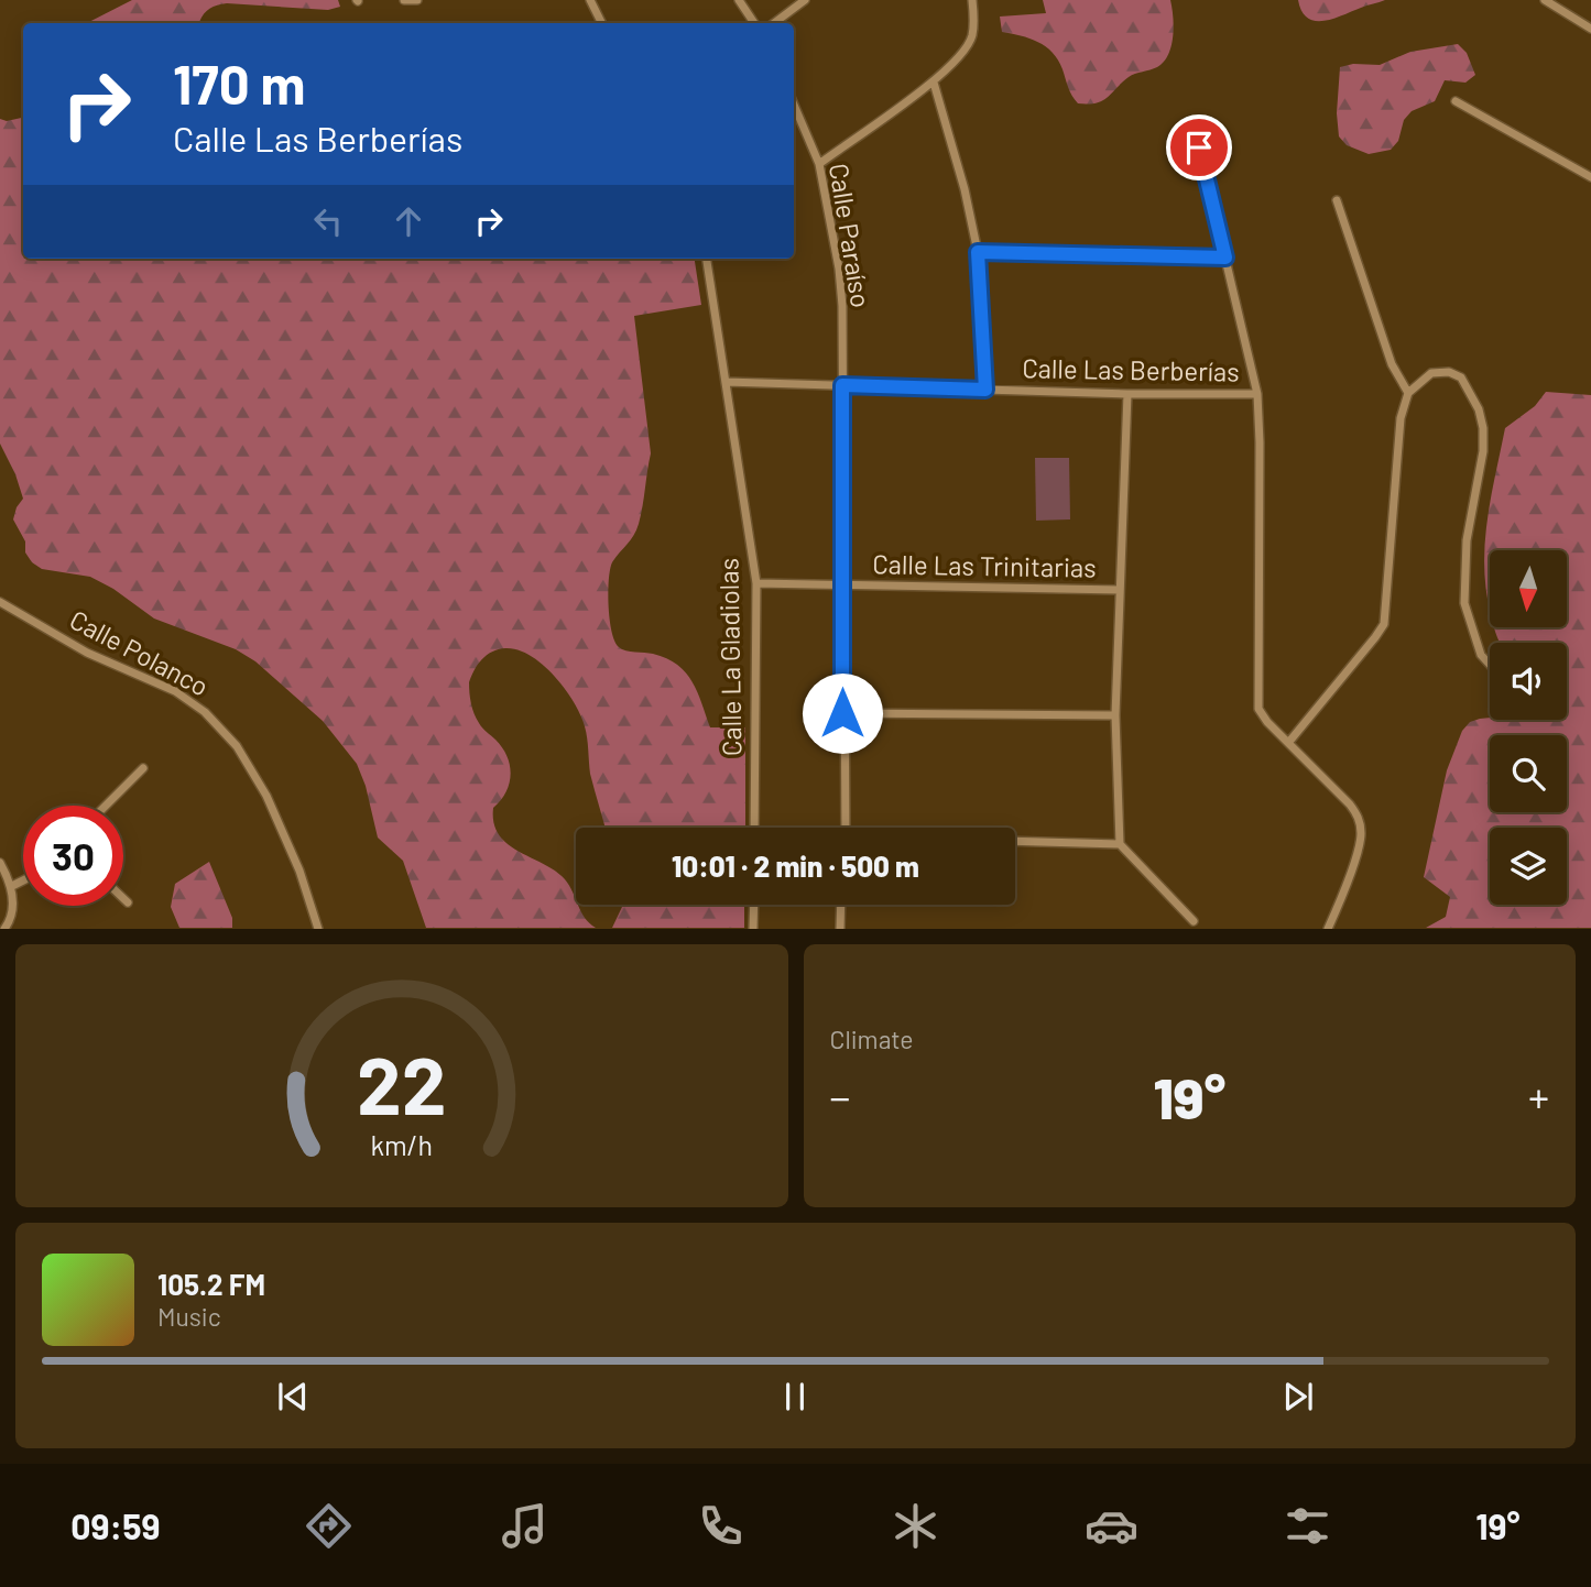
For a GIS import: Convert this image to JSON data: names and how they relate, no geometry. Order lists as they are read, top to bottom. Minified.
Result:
{"streets":{"street":["Calle Paraíso","Calle Las Berberías","Calle Las Trinitarias","Calle Polanco","Calle La Gladiolas"]},"crossings":[["Calle Paraíso","Calle Las Berberías"],["Calle Paraíso","Calle Las Trinitarias"],["Calle Las Berberías","Calle La Gladiolas"],["Calle Las Trinitarias","Calle La Gladiolas"]],"north":"bottom","page":{"turn":["170 m","Calle Las Berberías"],"limit":"30","trip":"10:01 · 2 min · 500 m","tile":"Climate","heat":["−","19°","+"],"song":["105.2 FM","Music"],"tabs":["09:59","19°"],"gauge":["22","km/h"]}}
